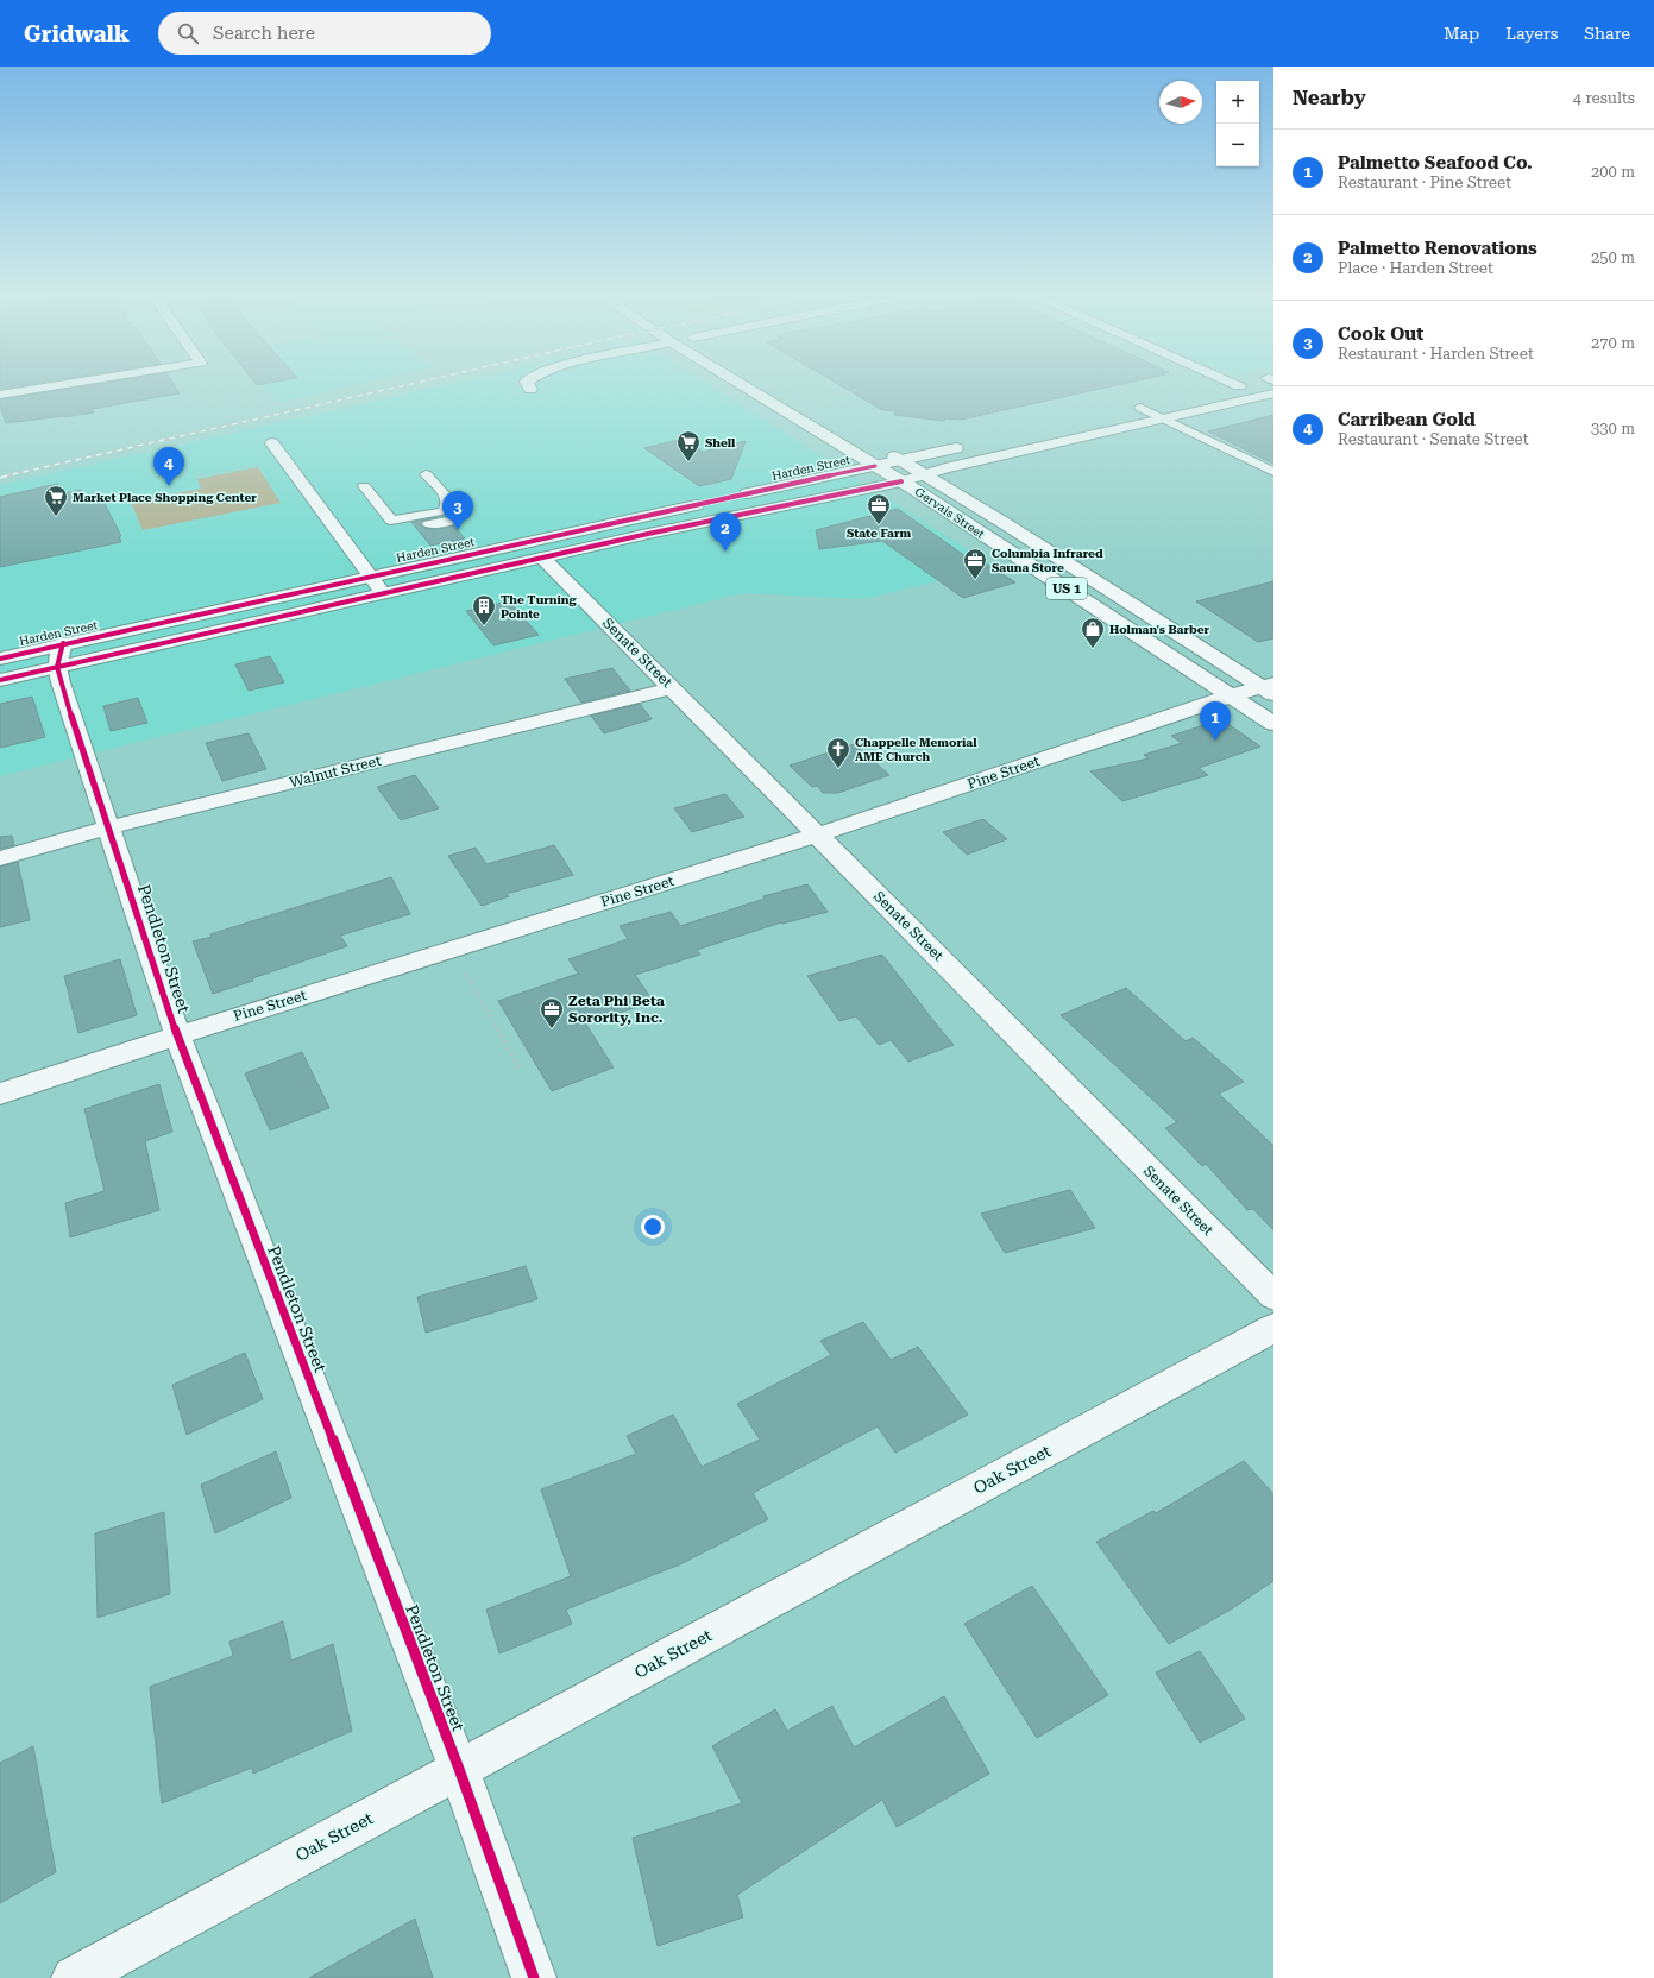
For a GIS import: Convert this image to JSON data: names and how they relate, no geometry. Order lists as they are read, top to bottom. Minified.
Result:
{"streets":{"street":["Harden Street","Gervais Street","US 1","Senate Street","Walnut Street","Pine Street","Pendleton Street","Oak Street"]},"crossings":[["Harden Street","Gervais Street"],["Harden Street","Senate Street"],["Harden Street","Pendleton Street"],["Gervais Street","Pine Street"],["Senate Street","Walnut Street"],["Senate Street","Pine Street"],["Walnut Street","Pendleton Street"],["Pine Street","Pendleton Street"],["Pendleton Street","Oak Street"]],"places":{"supermarket":["Shell","Market Place Shopping Center"],"office":["State Farm","Columbia Infrared Sauna Store","Zeta Phi Beta Sorority, Inc."],"building":["The Turning Pointe"],"shop":["Holman's Barber"],"church":["Chappelle Memorial AME Church"]},"north":"right","page":{"header":"Gridwalk","search":"Search here","nav":["Map","Layers","Share"],"heading":["Nearby","4 results"],"map_buttons":["+","−"],"list":[{"mark":"1","name":"Palmetto Seafood Co.","note":"Restaurant · Pine Street","value":"200 m"},{"mark":"2","name":"Palmetto Renovations","note":"Place · Harden Street","value":"250 m"},{"mark":"3","name":"Cook Out","note":"Restaurant · Harden Street","value":"270 m"},{"mark":"4","name":"Carribean Gold","note":"Restaurant · Senate Street","value":"330 m"}],"pins":["4","3","2","1"]}}
